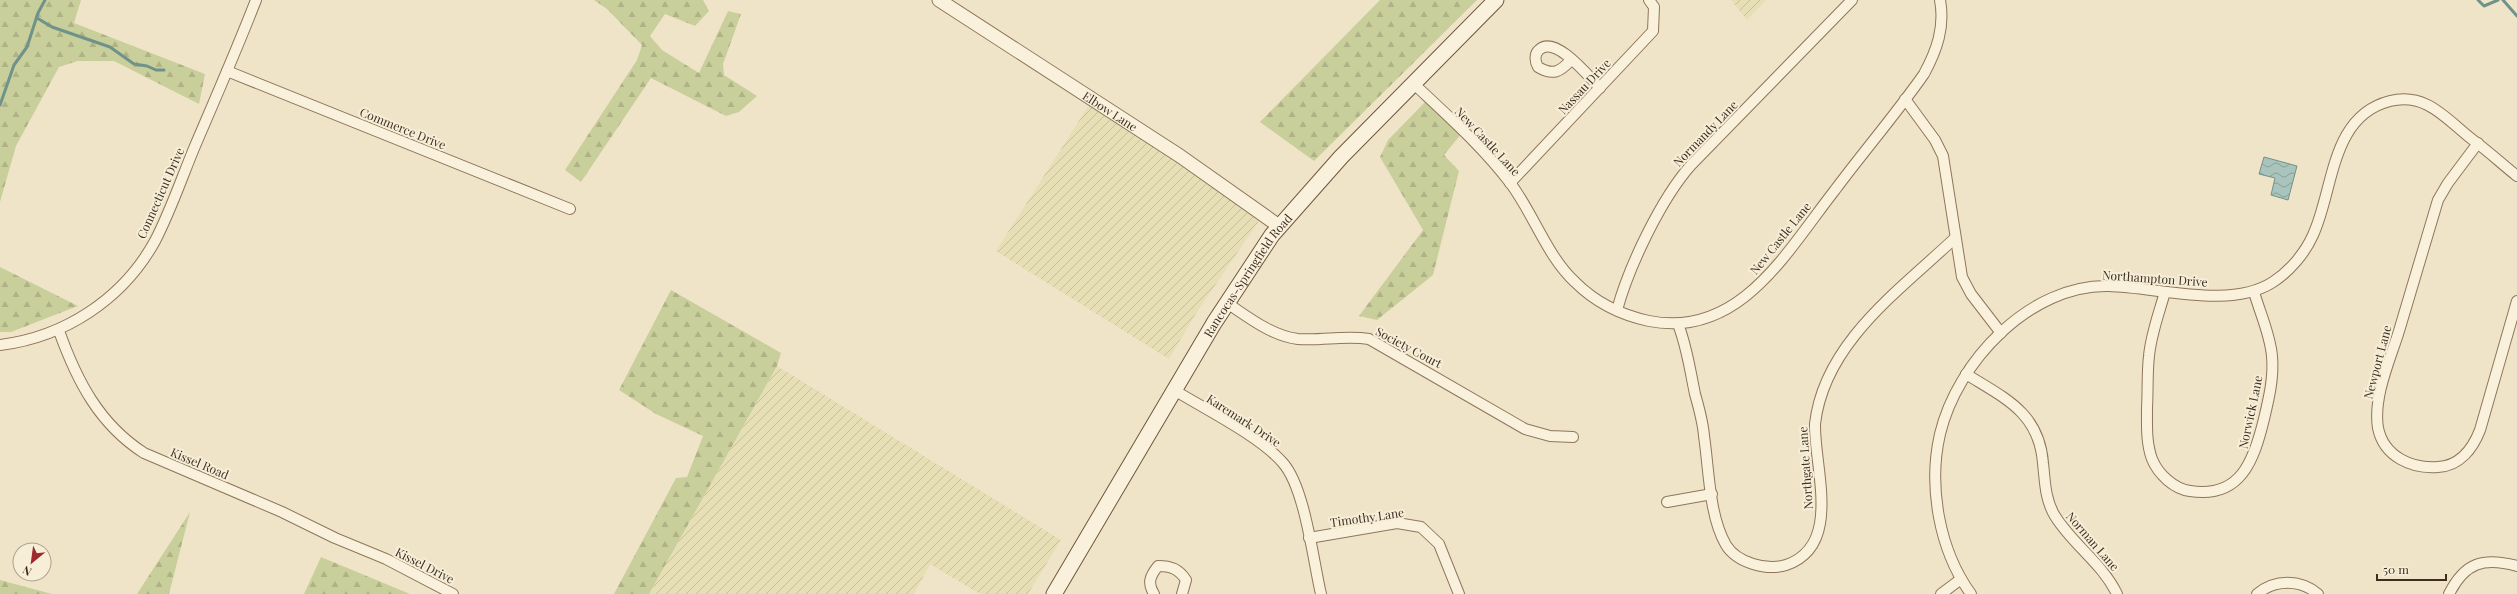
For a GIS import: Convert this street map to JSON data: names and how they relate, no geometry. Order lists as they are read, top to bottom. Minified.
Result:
{"streets":{"main road":["Rancocas-Springfield Road"],"street":["Nassau Drive","Elbow Lane","Commerce Drive","Normandy Lane","New Castle Lane","Connecticut Drive","Northampton Drive","Society Court","Newport Lane","Norwick Lane","Karemark Drive","Kissel Road","Northgate Lane","Timothy Lane","Norman Lane","Kissel Drive"]},"crossings":[["Nassau Drive","New Castle Lane"],["Elbow Lane","Rancocas-Springfield Road"],["Commerce Drive","Connecticut Drive"],["Normandy Lane","New Castle Lane"],["New Castle Lane","Rancocas-Springfield Road"],["New Castle Lane","Northgate Lane"],["Connecticut Drive","Kissel Road"],["Rancocas-Springfield Road","Society Court"],["Rancocas-Springfield Road","Karemark Drive"],["Northampton Drive","Newport Lane"],["Northampton Drive","Norwick Lane"],["Northampton Drive","Norman Lane"],["Karemark Drive","Timothy Lane"],["Kissel Road","Kissel Drive"]],"scale_bar":"50 m","north":"bottom left"}
